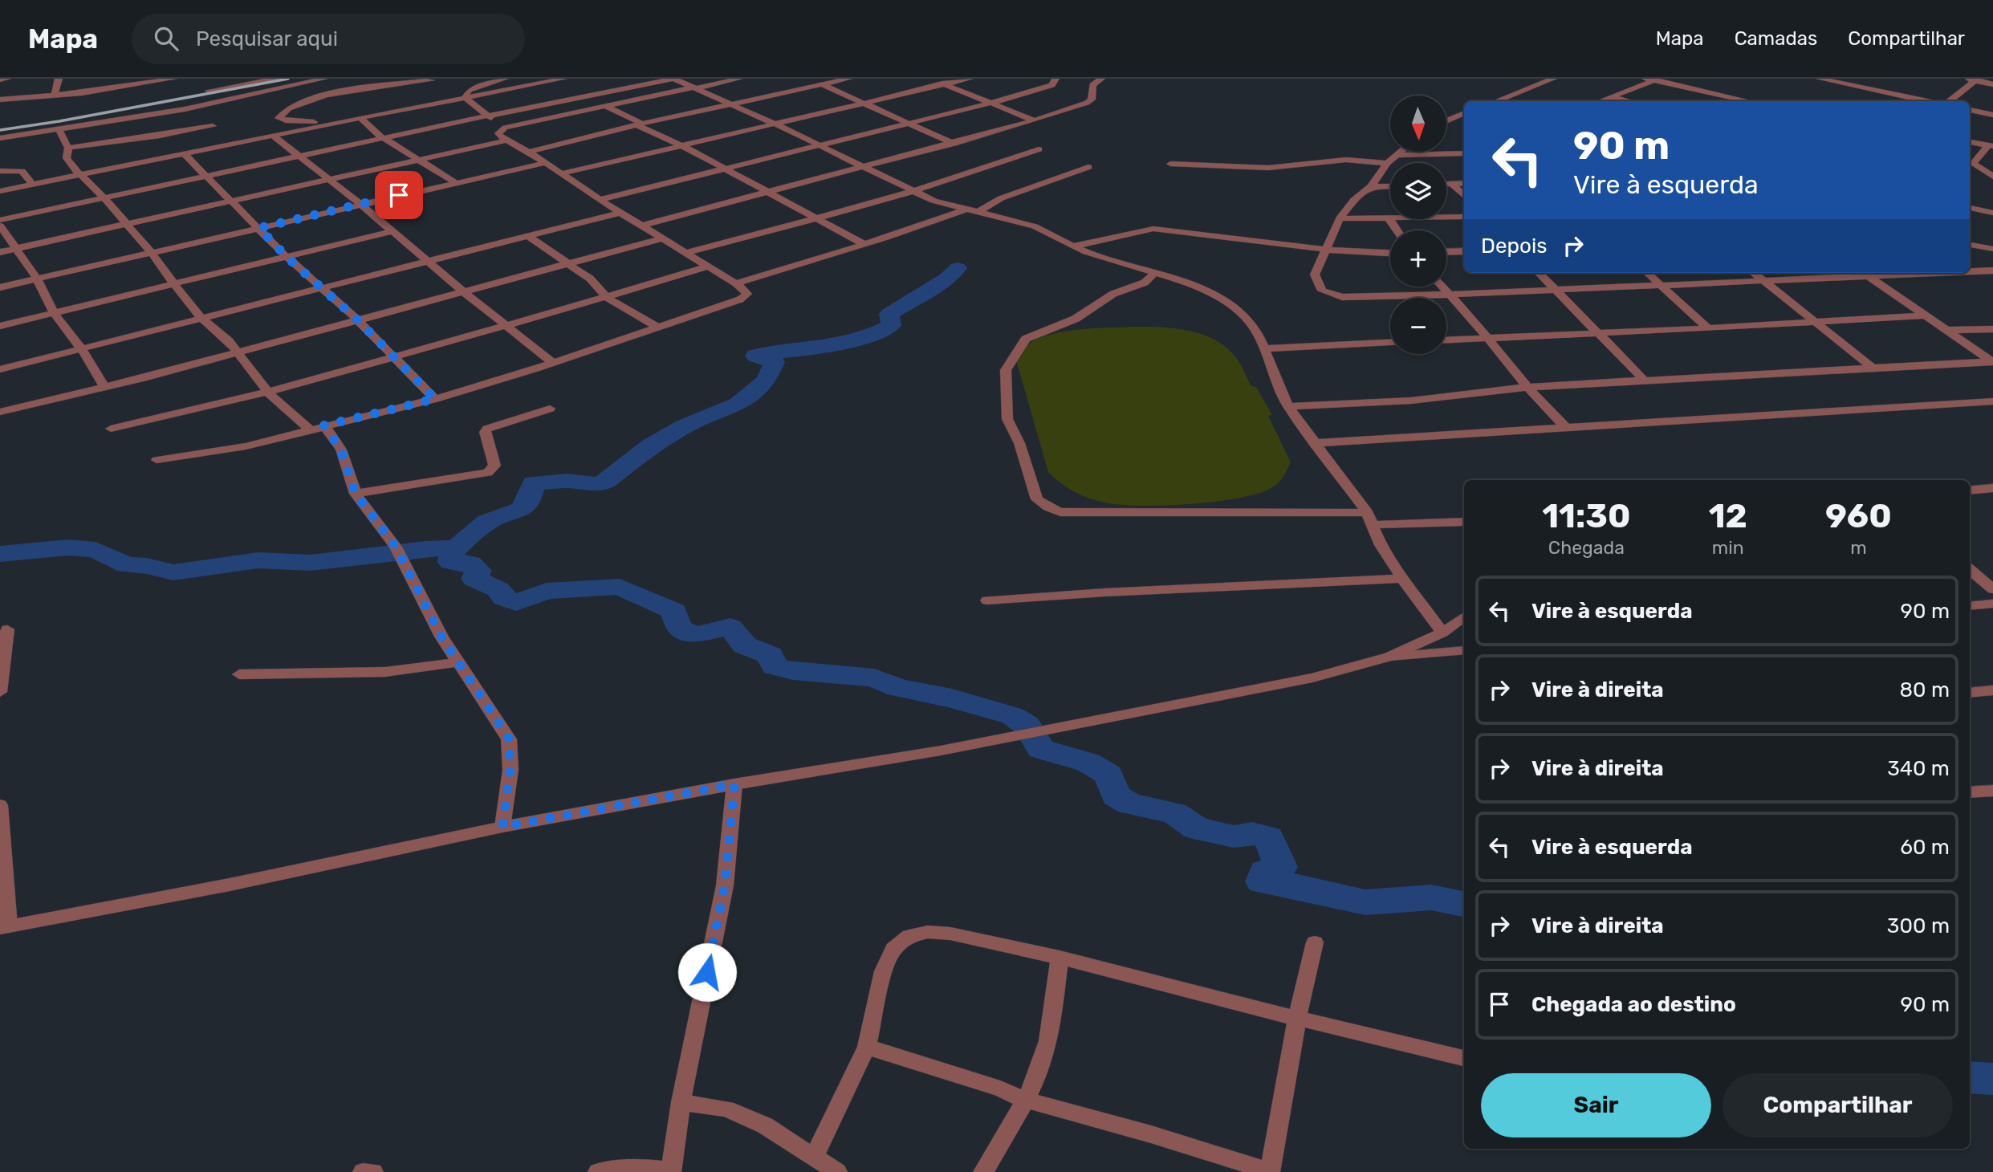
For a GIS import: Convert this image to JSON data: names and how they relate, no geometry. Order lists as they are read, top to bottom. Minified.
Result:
{"north":"bottom","page":{"header":"Mapa","search":"Pesquisar aqui","nav":["Mapa","Camadas","Compartilhar"],"map_buttons":["+","−"],"turn":["90 m","Vire à esquerda"],"then":"Depois","eta":["11:30","Chegada","12","min","960","m"],"list":[{"name":"Vire à esquerda","value":"90 m"},{"name":"Vire à direita","value":"80 m"},{"name":"Vire à direita","value":"340 m"},{"name":"Vire à esquerda","value":"60 m"},{"name":"Vire à direita","value":"300 m"},{"name":"Chegada ao destino","value":"90 m"}],"buttons":["Sair","Compartilhar"]}}
